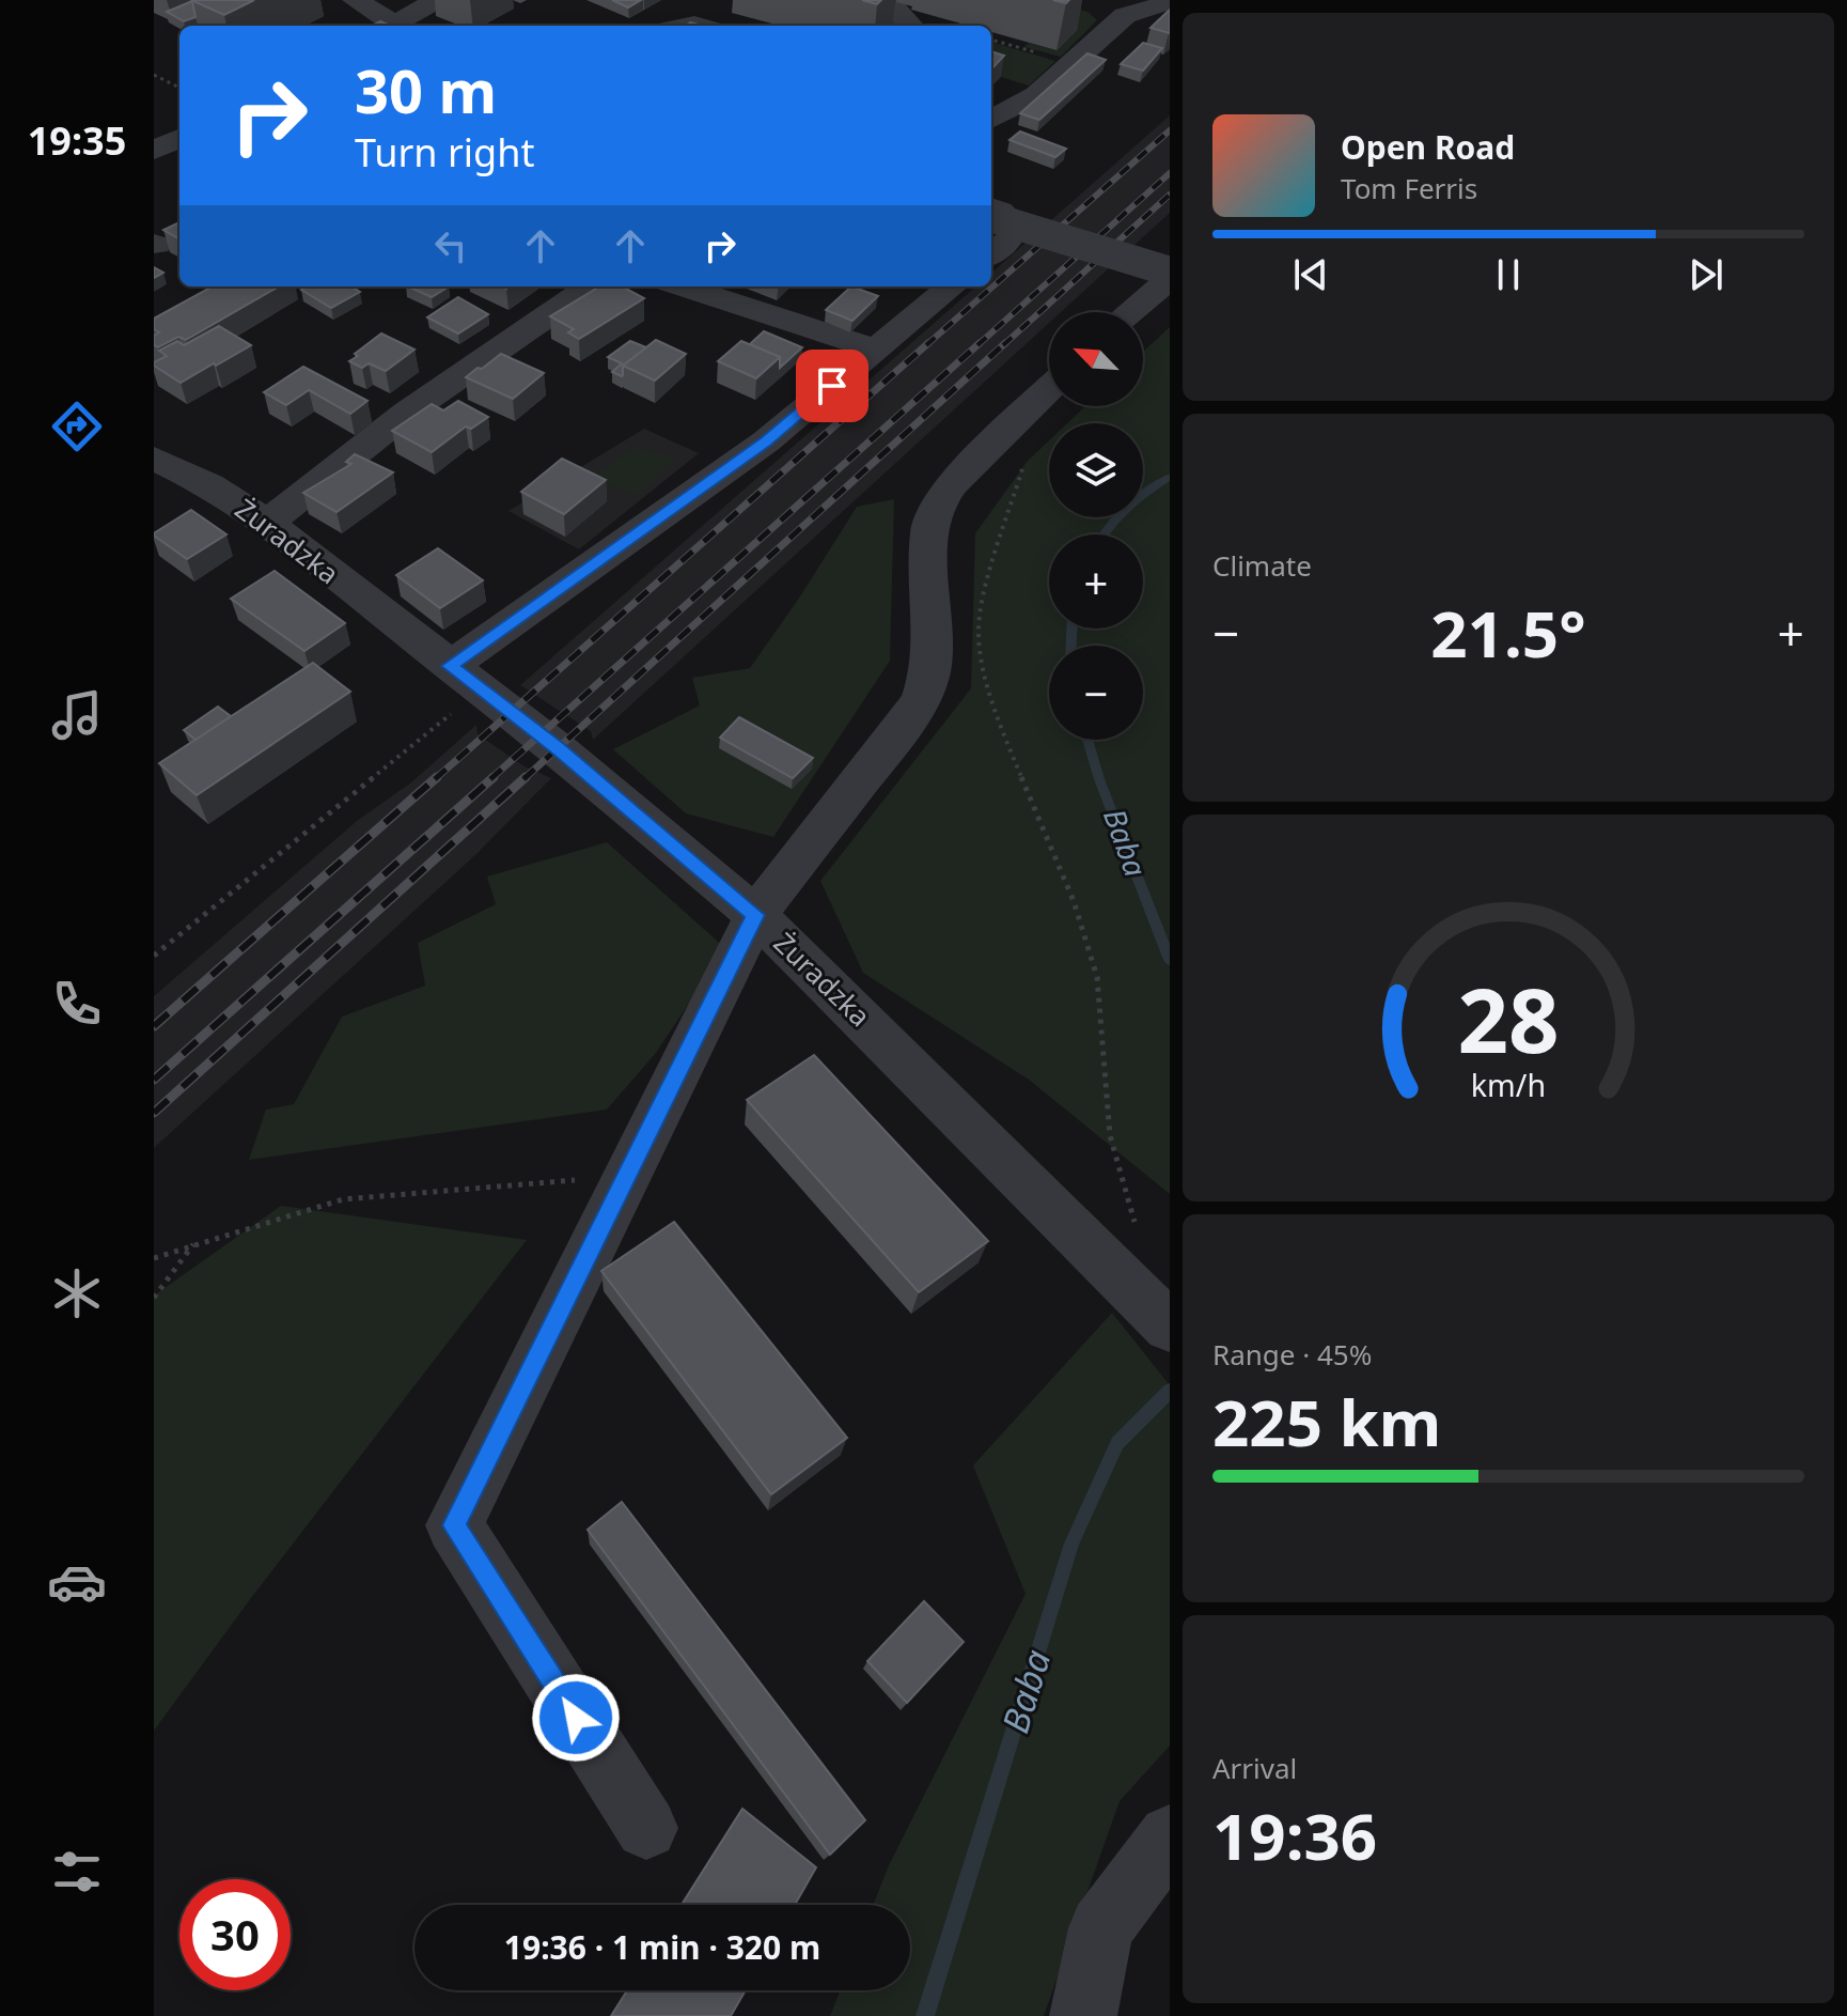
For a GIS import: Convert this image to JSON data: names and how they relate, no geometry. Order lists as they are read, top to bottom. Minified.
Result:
{"streets":{"street":["Żuradzka"]},"water":["Baba"],"north":"top left","page":{"tabs":"19:35","turn":["30 m","Turn right"],"song":["Open Road","Tom Ferris"],"map_buttons":["+","−"],"tile":["Climate",["Range · 45%","225 km"],["Arrival","19:36"]],"heat":["−","21.5°","+"],"limit":"30","trip":"19:36 · 1 min · 320 m","gauge":["28","km/h"]}}
